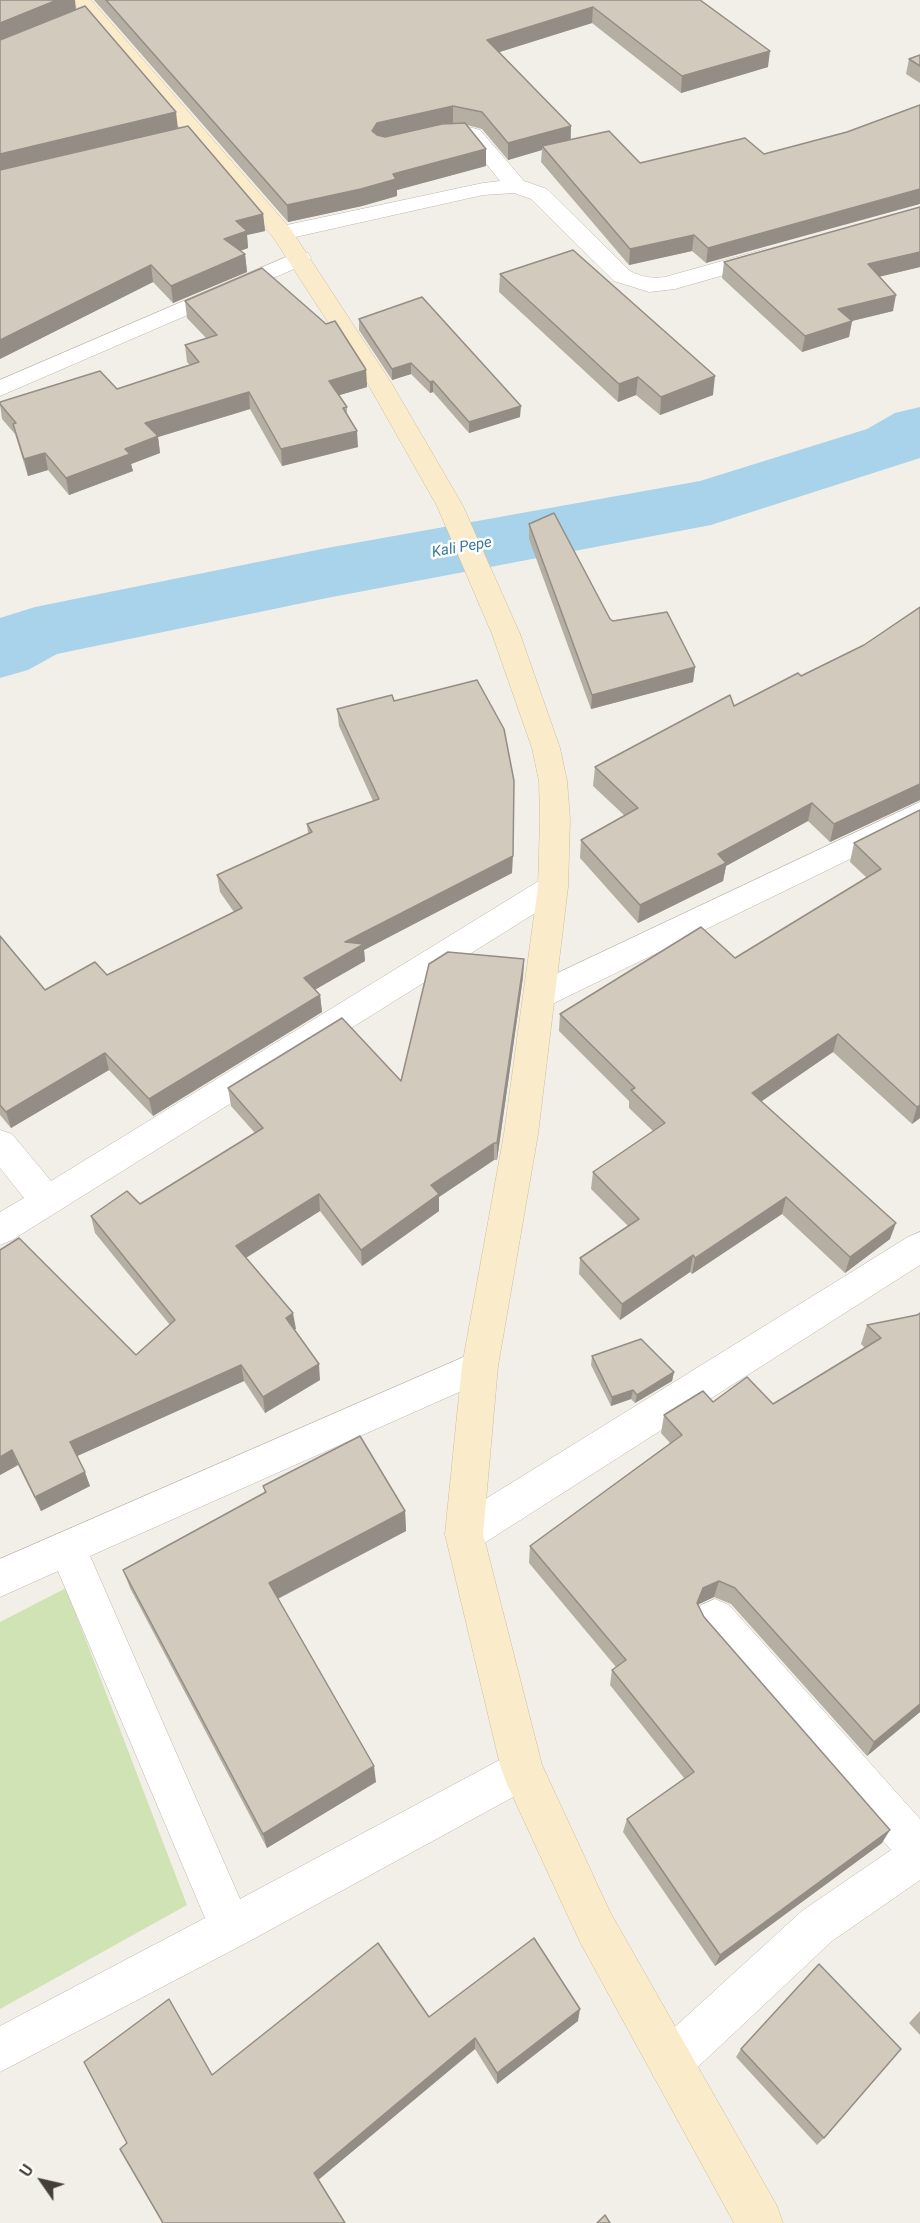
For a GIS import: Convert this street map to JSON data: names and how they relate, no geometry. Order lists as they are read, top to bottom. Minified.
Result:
{"water":["Kali Pepe"],"north":"top left"}
